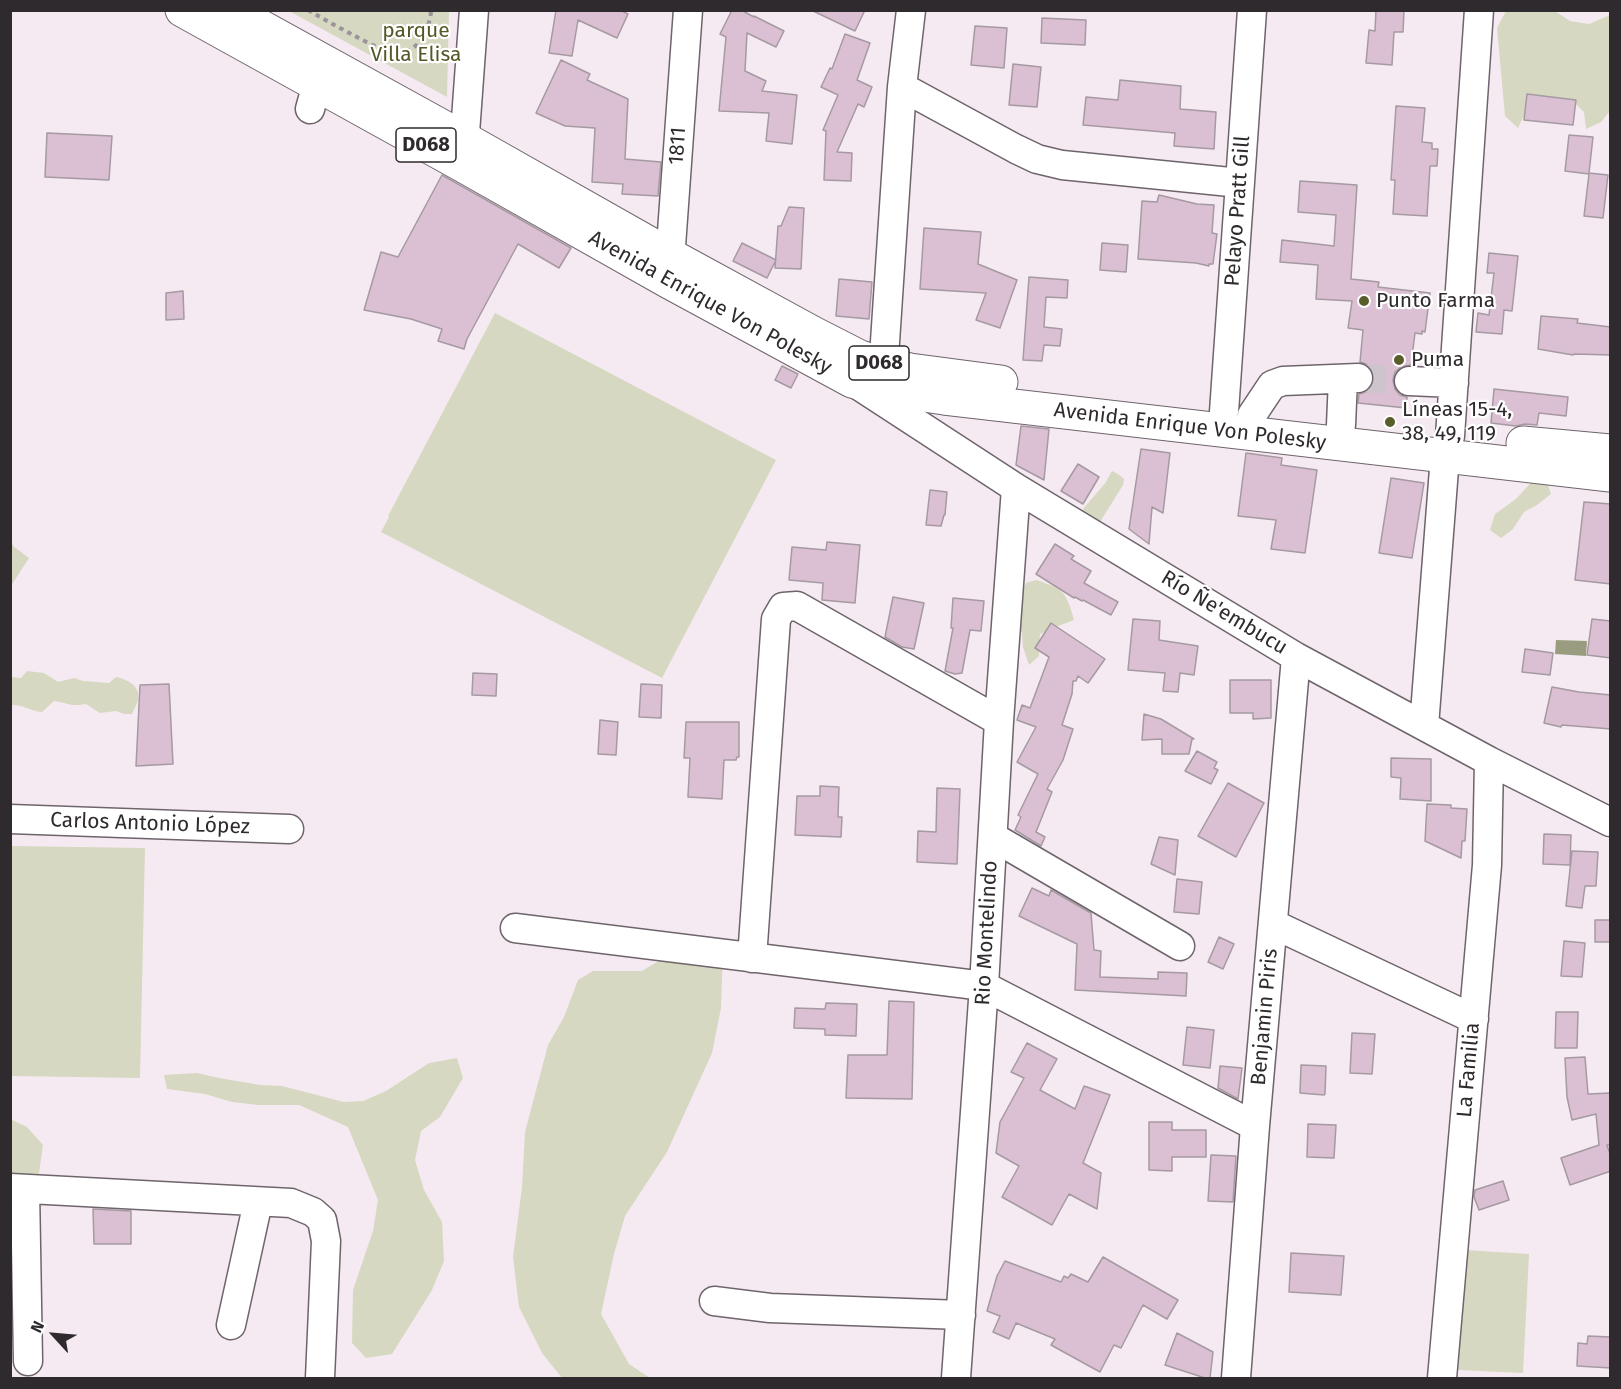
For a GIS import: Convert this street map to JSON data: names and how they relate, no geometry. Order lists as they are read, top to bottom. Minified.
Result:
{"streets":{"main road":["D068","Avenida Enrique Von Polesky"],"street":["1811","Pelayo Pratt Gill","Río Ñe'embucu","Carlos Antonio López","Rio Montelindo","Benjamin Piris","La Familia"]},"crossings":[["1811","Avenida Enrique Von Polesky"],["Pelayo Pratt Gill","Avenida Enrique Von Polesky"],["Avenida Enrique Von Polesky","Río Ñe'embucu"],["Río Ñe'embucu","Rio Montelindo"],["Río Ñe'embucu","Benjamin Piris"],["Río Ñe'embucu","La Familia"]],"parks":["parque Villa Elisa"],"places":["Punto Farma","Puma","Líneas 15-4, 38, 49, 119"],"north":"top left"}
